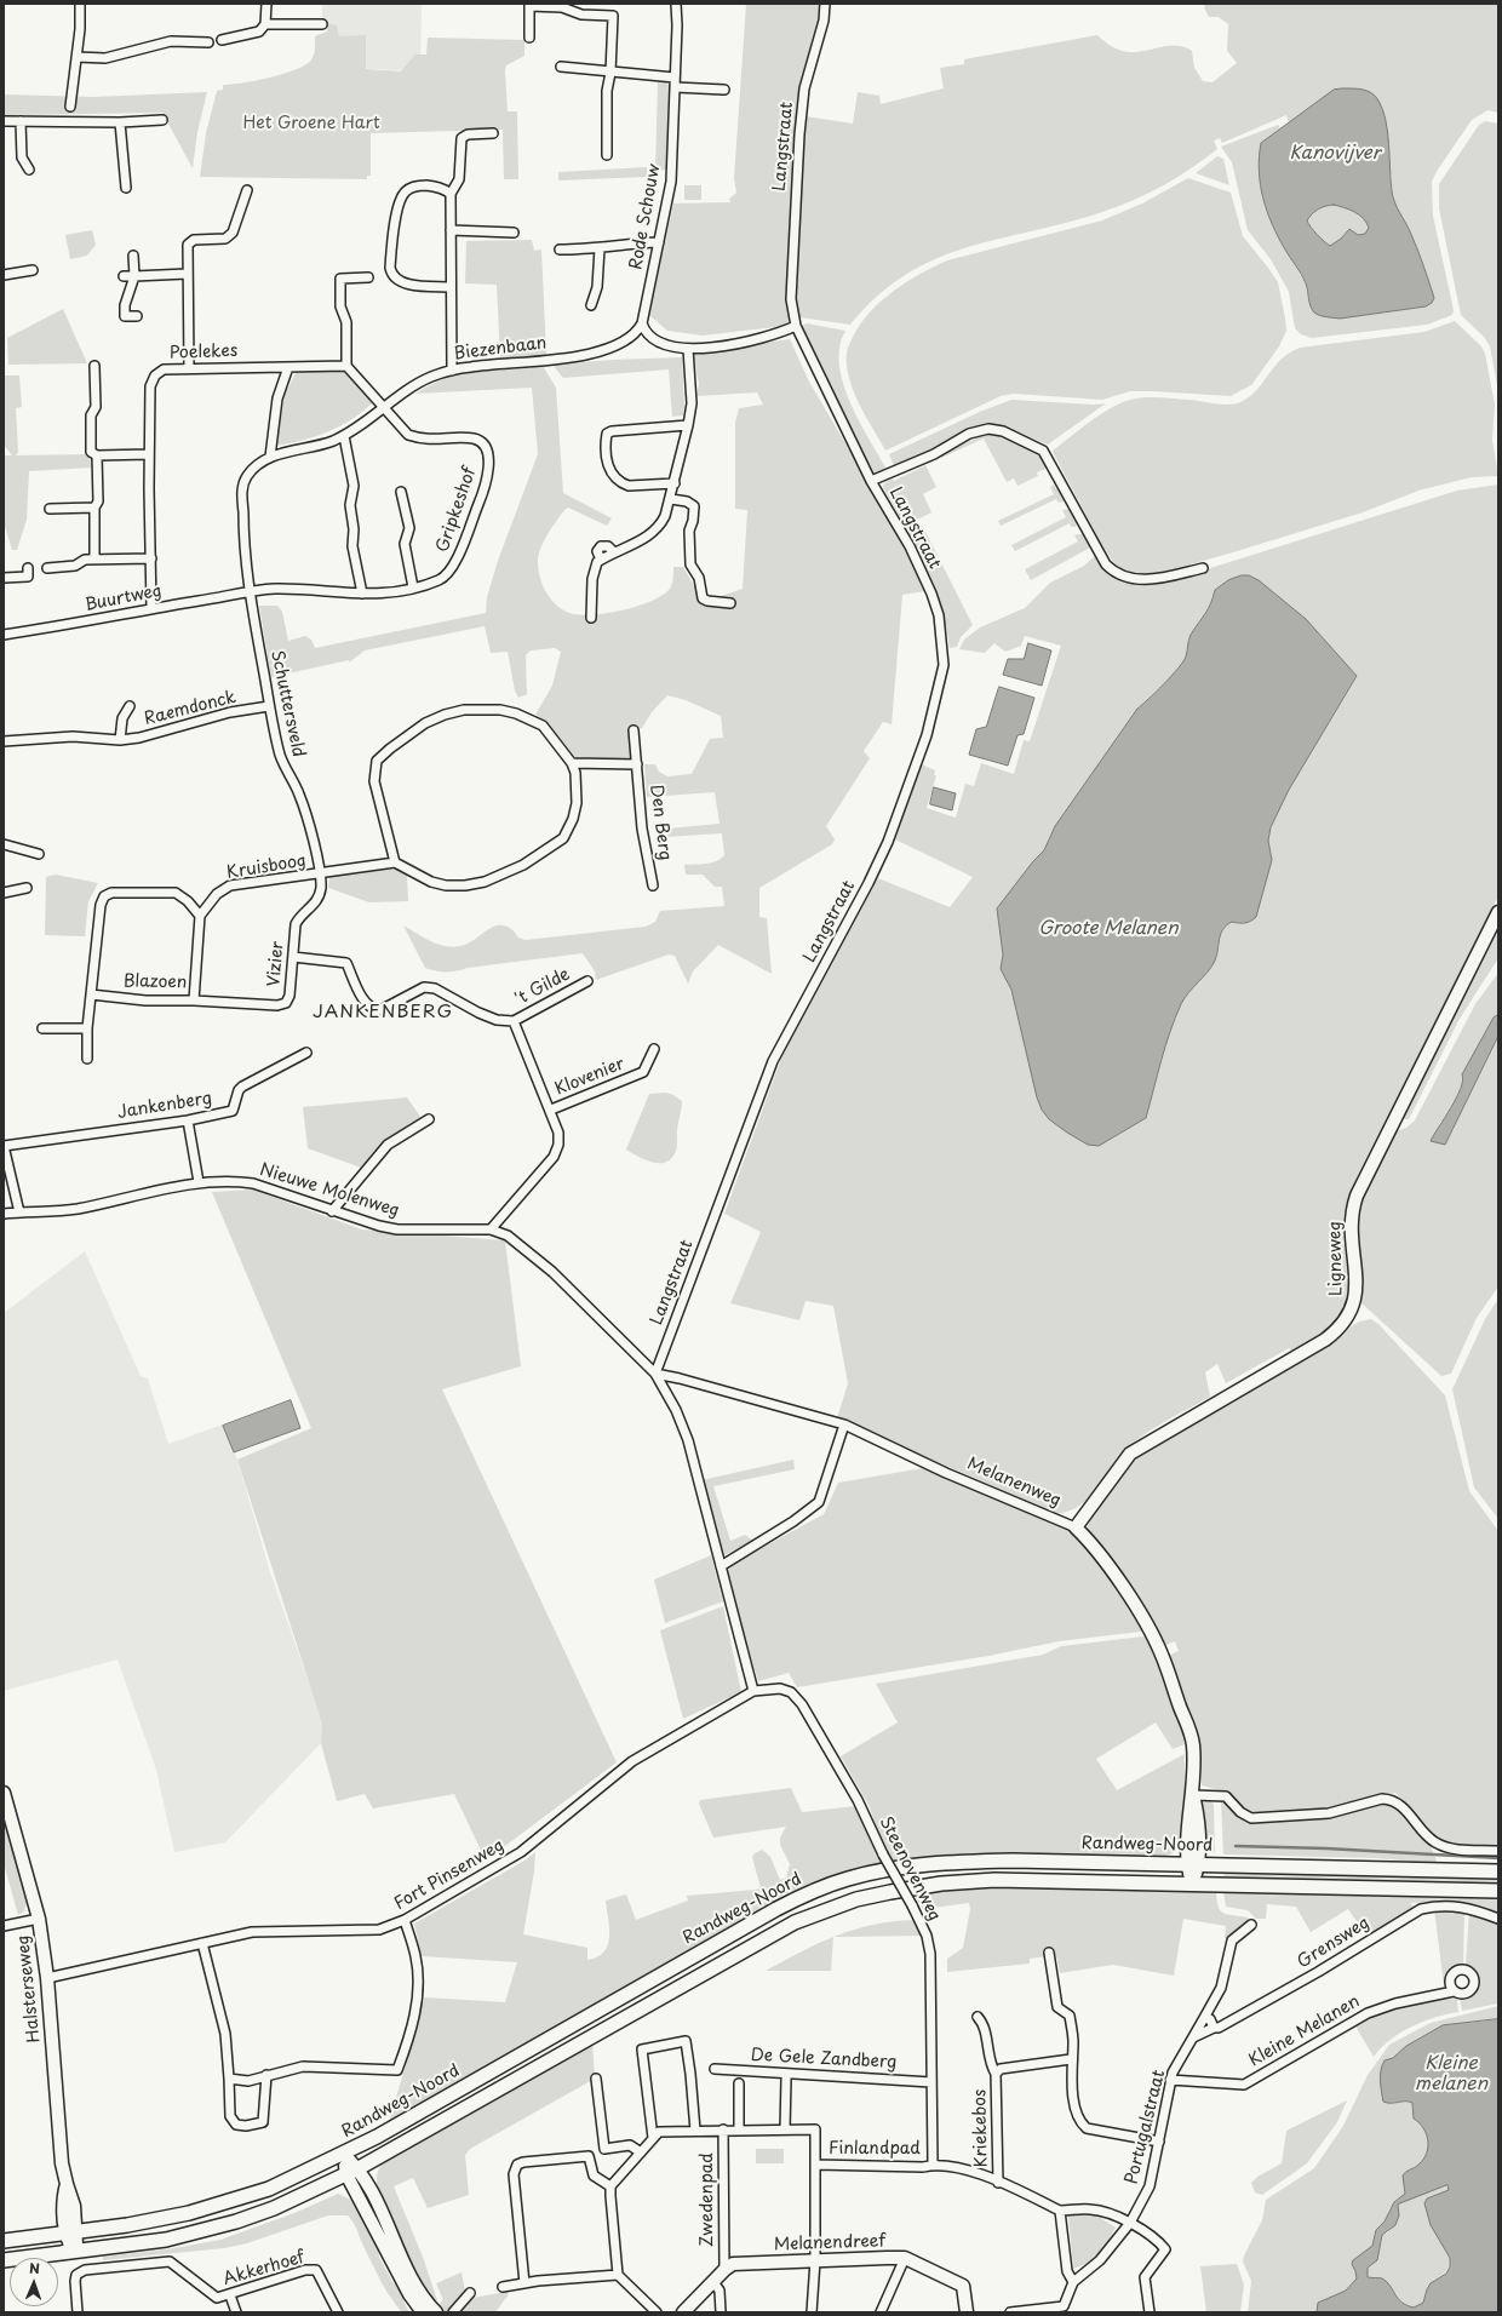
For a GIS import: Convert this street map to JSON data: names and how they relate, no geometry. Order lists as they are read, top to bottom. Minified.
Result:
{"streets":{"main road":["Randweg-Noord"],"street":["Langstraat","Rode Schouw","Biezenbaan","Poelekes","Gripkeshof","Buurtweg","Schuttersveld","Raemdonck","Den Berg","Kruisboog","Vizier","Blazoen","'t Gilde","Klovenier","Jankenberg","Nieuwe Molenweg","Ligneweg","Melanenweg","Steenovenweg","Fort Pinsenweg","Grensweg","Halsterseweg","Kleine Melanen","De Gele Zandberg","Portugalstraat","Kriekebos","Finlandpad","Zwedenpad","Melanendreef","Akkerhoef"]},"crossings":[["Langstraat","Nieuwe Molenweg"],["Langstraat","Melanenweg"],["Rode Schouw","Biezenbaan"],["Biezenbaan","Gripkeshof"],["Biezenbaan","Buurtweg"],["Biezenbaan","Schuttersveld"],["Poelekes","Buurtweg"],["Gripkeshof","Buurtweg"],["Gripkeshof","Schuttersveld"],["Buurtweg","Schuttersveld"],["Schuttersveld","Raemdonck"],["Schuttersveld","Kruisboog"],["Schuttersveld","Vizier"],["Kruisboog","Vizier"],["Kruisboog","Blazoen"],["Vizier","Blazoen"],["Vizier","'t Gilde"],["'t Gilde","Klovenier"],["Klovenier","Nieuwe Molenweg"],["Jankenberg","Nieuwe Molenweg"],["Nieuwe Molenweg","Melanenweg"],["Nieuwe Molenweg","Fort Pinsenweg"],["Ligneweg","Melanenweg"],["Melanenweg","Randweg-Noord"],["Randweg-Noord","Halsterseweg"],["Steenovenweg","Fort Pinsenweg"],["Steenovenweg","De Gele Zandberg"],["Steenovenweg","Kriekebos"],["Steenovenweg","Finlandpad"],["Fort Pinsenweg","Halsterseweg"],["Grensweg","Portugalstraat"],["Kleine Melanen","Portugalstraat"],["Portugalstraat","Kriekebos"],["Kriekebos","Finlandpad"],["Zwedenpad","Melanendreef"]],"districts":["JANKENBERG"],"water":["Kanovijver","Groote Melanen","Kleine melanen"],"parks":["Het Groene Hart"],"north":"top"}
